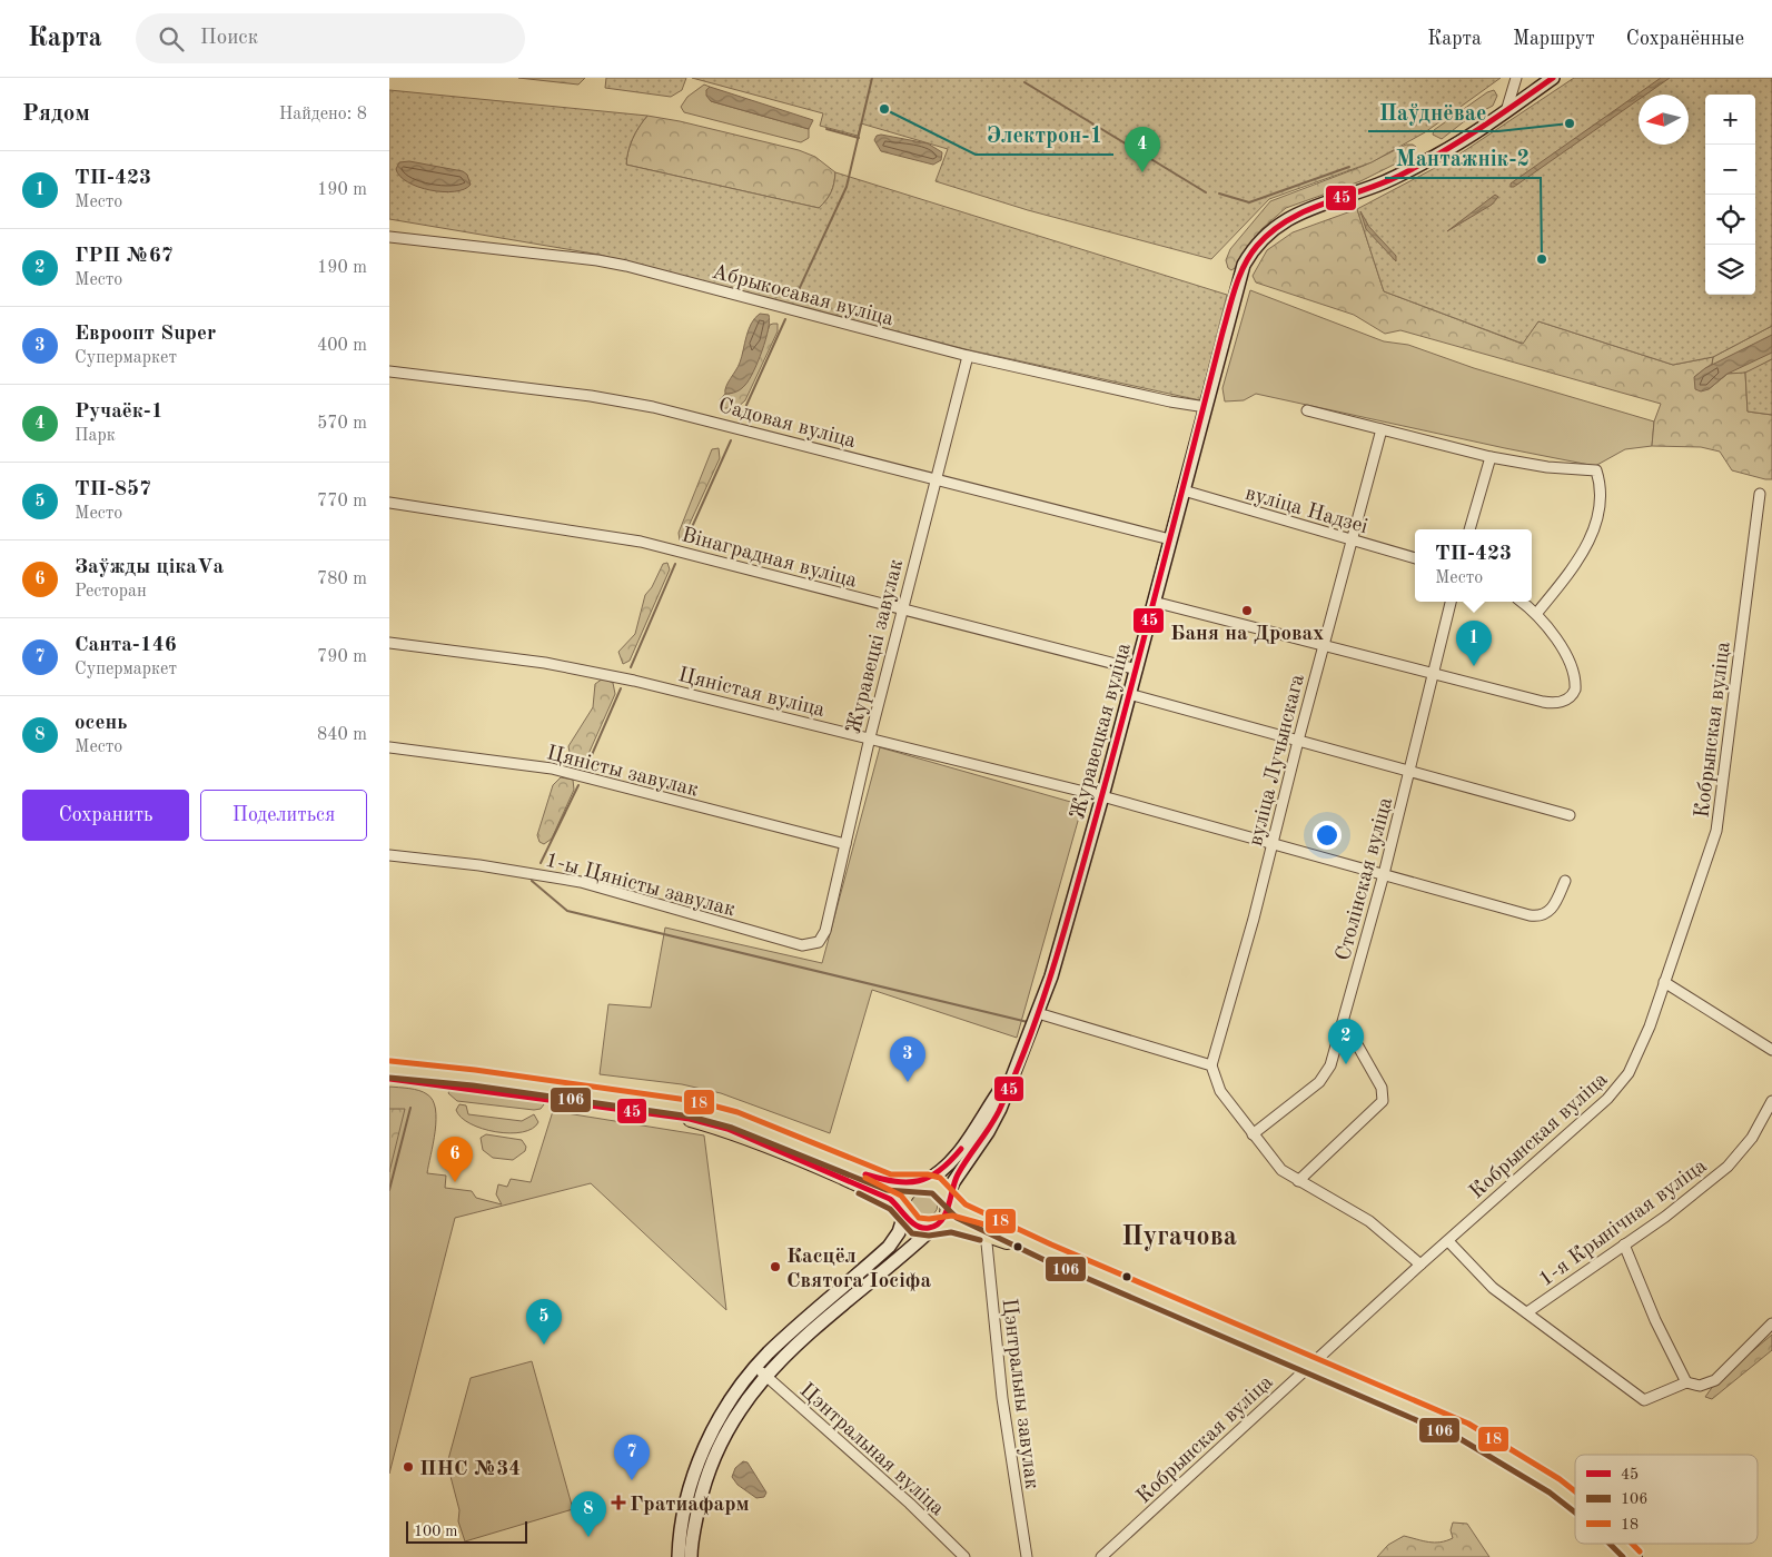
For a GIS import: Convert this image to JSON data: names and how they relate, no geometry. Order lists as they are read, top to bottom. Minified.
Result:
{"streets":{"street":["Абрыкосавая вуліца","Садовая вуліца","вуліца Надзеі","Вінаградная вуліца","Журавецкі завулак","Цяністая вуліца","Кобрынская вуліца","Журавецкая вуліца","вуліца Лучынскага","Цяністы завулак","Столінская вуліца","1-ы Цяністы завулак","1-я Крынічная вуліца","Цэнтральны завулак","Цэнтральная вуліца"]},"crossings":[["Абрыкосавая вуліца","Журавецкі завулак"],["Абрыкосавая вуліца","Журавецкая вуліца"],["Садовая вуліца","Журавецкі завулак"],["Садовая вуліца","Журавецкая вуліца"],["вуліца Надзеі","Журавецкая вуліца"],["вуліца Надзеі","вуліца Лучынскага"],["Вінаградная вуліца","Журавецкі завулак"],["Вінаградная вуліца","Журавецкая вуліца"],["Журавецкі завулак","Цяністая вуліца"],["Журавецкі завулак","Цяністы завулак"],["Журавецкі завулак","1-ы Цяністы завулак"],["Цяністая вуліца","Журавецкая вуліца"],["Цяністая вуліца","вуліца Лучынскага"],["Цяністая вуліца","Столінская вуліца"]],"districts":["Пугачова"],"places":{"other":["Электрон-1","Паўднёвае","Мантажнік-2","Баня на Дровах","Касцёл Святога Іосіфа","ПНС №34"],"health":["Гратиафарм"]},"lines":["transit line 45","transit line 18","transit line 106"],"legend":["45","106","18"],"scale_bar":"100 m","north":"left","page":{"header":"Карта","search":"Поиск","nav":["Карта","Маршрут","Сохранённые"],"heading":["Рядом","Найдено: 8"],"map_buttons":["+","−"],"pins":["4","1","2","3","6","5","7","8"],"list":[{"mark":"1","name":"ТП-423","note":"Место","value":"190 m"},{"mark":"2","name":"ГРП №67","note":"Место","value":"190 m"},{"mark":"3","name":"Евроопт Super","note":"Супермаркет","value":"400 m"},{"mark":"4","name":"Ручаёк-1","note":"Парк","value":"570 m"},{"mark":"5","name":"ТП-857","note":"Место","value":"770 m"},{"mark":"6","name":"Заўжды цікаVа","note":"Ресторан","value":"780 m"},{"mark":"7","name":"Санта-146","note":"Супермаркет","value":"790 m"},{"mark":"8","name":"осень","note":"Место","value":"840 m"}],"popup":["ТП-423","Место"],"buttons":["Сохранить","Поделиться"],"scale":"100 m"}}
